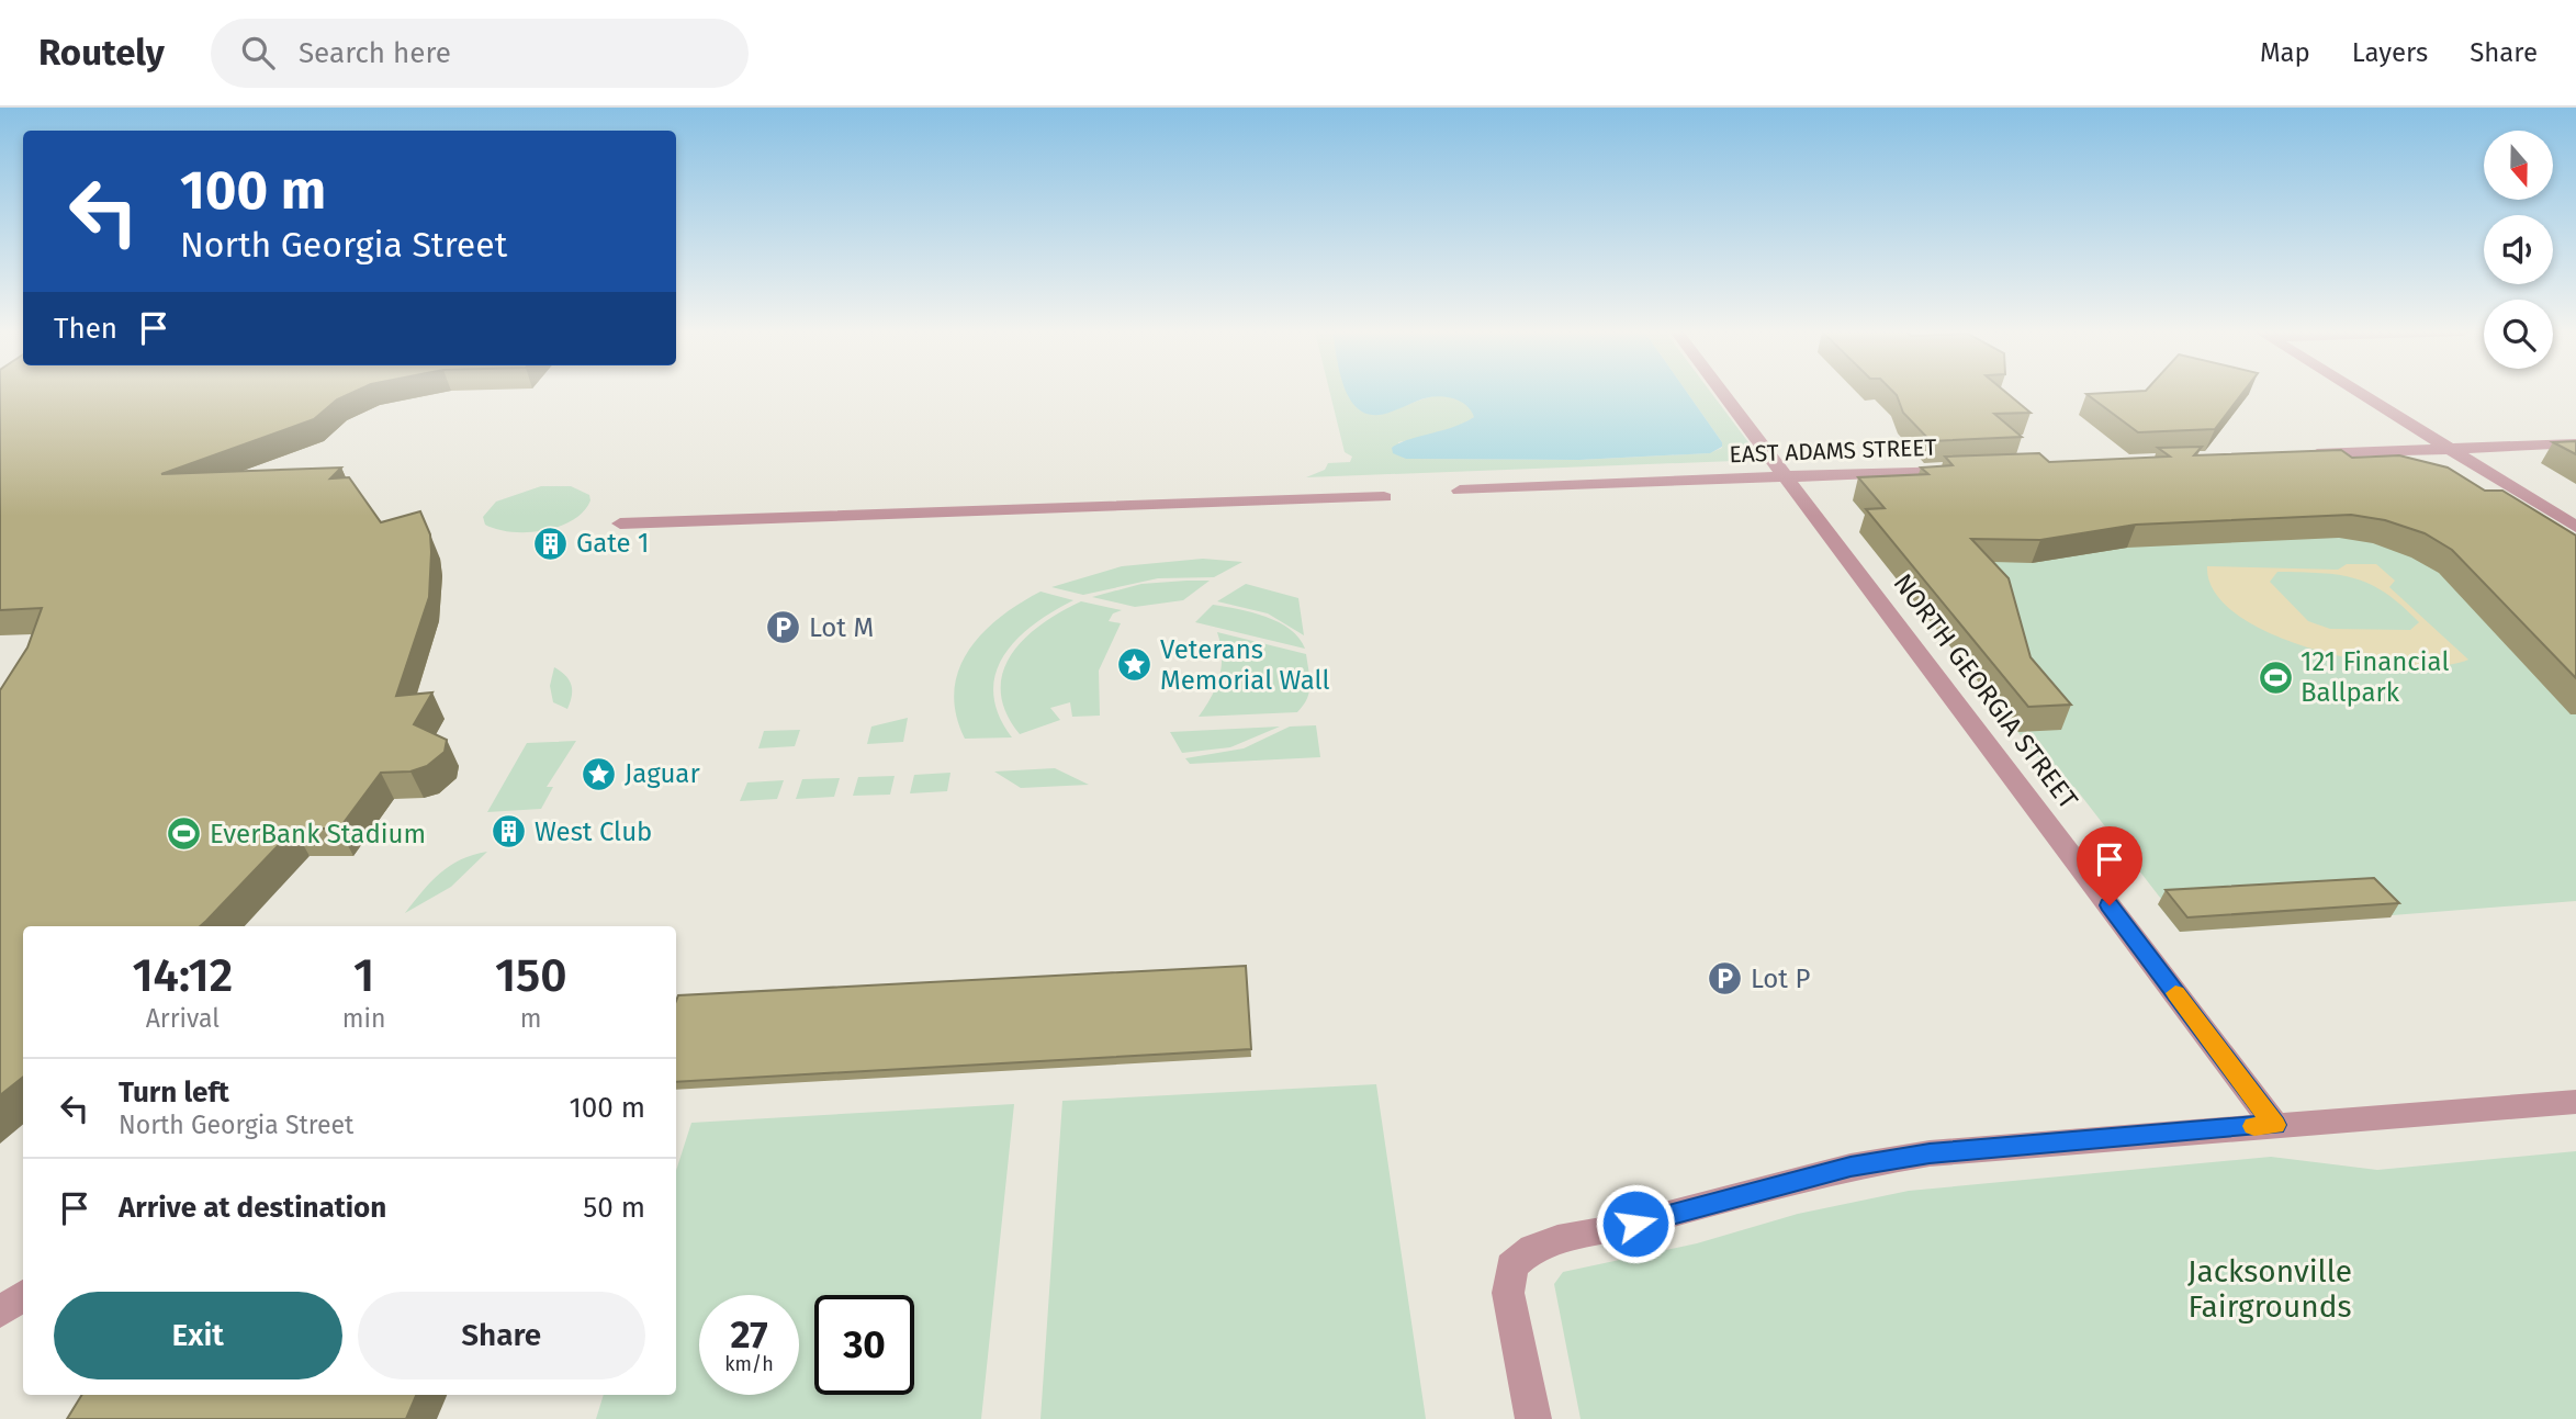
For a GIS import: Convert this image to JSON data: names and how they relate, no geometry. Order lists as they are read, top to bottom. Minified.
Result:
{"streets":{"street":["EAST ADAMS STREET","NORTH GEORGIA STREET"]},"crossings":[["EAST ADAMS STREET","NORTH GEORGIA STREET"]],"parks":["Jacksonville Fairgrounds"],"places":{"building":["Gate 1","West Club"],"parking":["Lot M","Lot P"],"place":["Veterans Memorial Wall","Jaguar"],"sports":["121 Financial Ballpark","EverBank Stadium"]},"north":"bottom","page":{"header":"Routely","search":"Search here","nav":["Map","Layers","Share"],"turn":["100 m","North Georgia Street"],"then":"Then","eta":["14:12","Arrival","1","min","150","m"],"list":[{"name":"Turn left","note":"North Georgia Street","value":"100 m"},{"name":"Arrive at destination","value":"50 m"}],"buttons":["Exit","Share"],"speed":"27 km/h","limit":"30"}}
